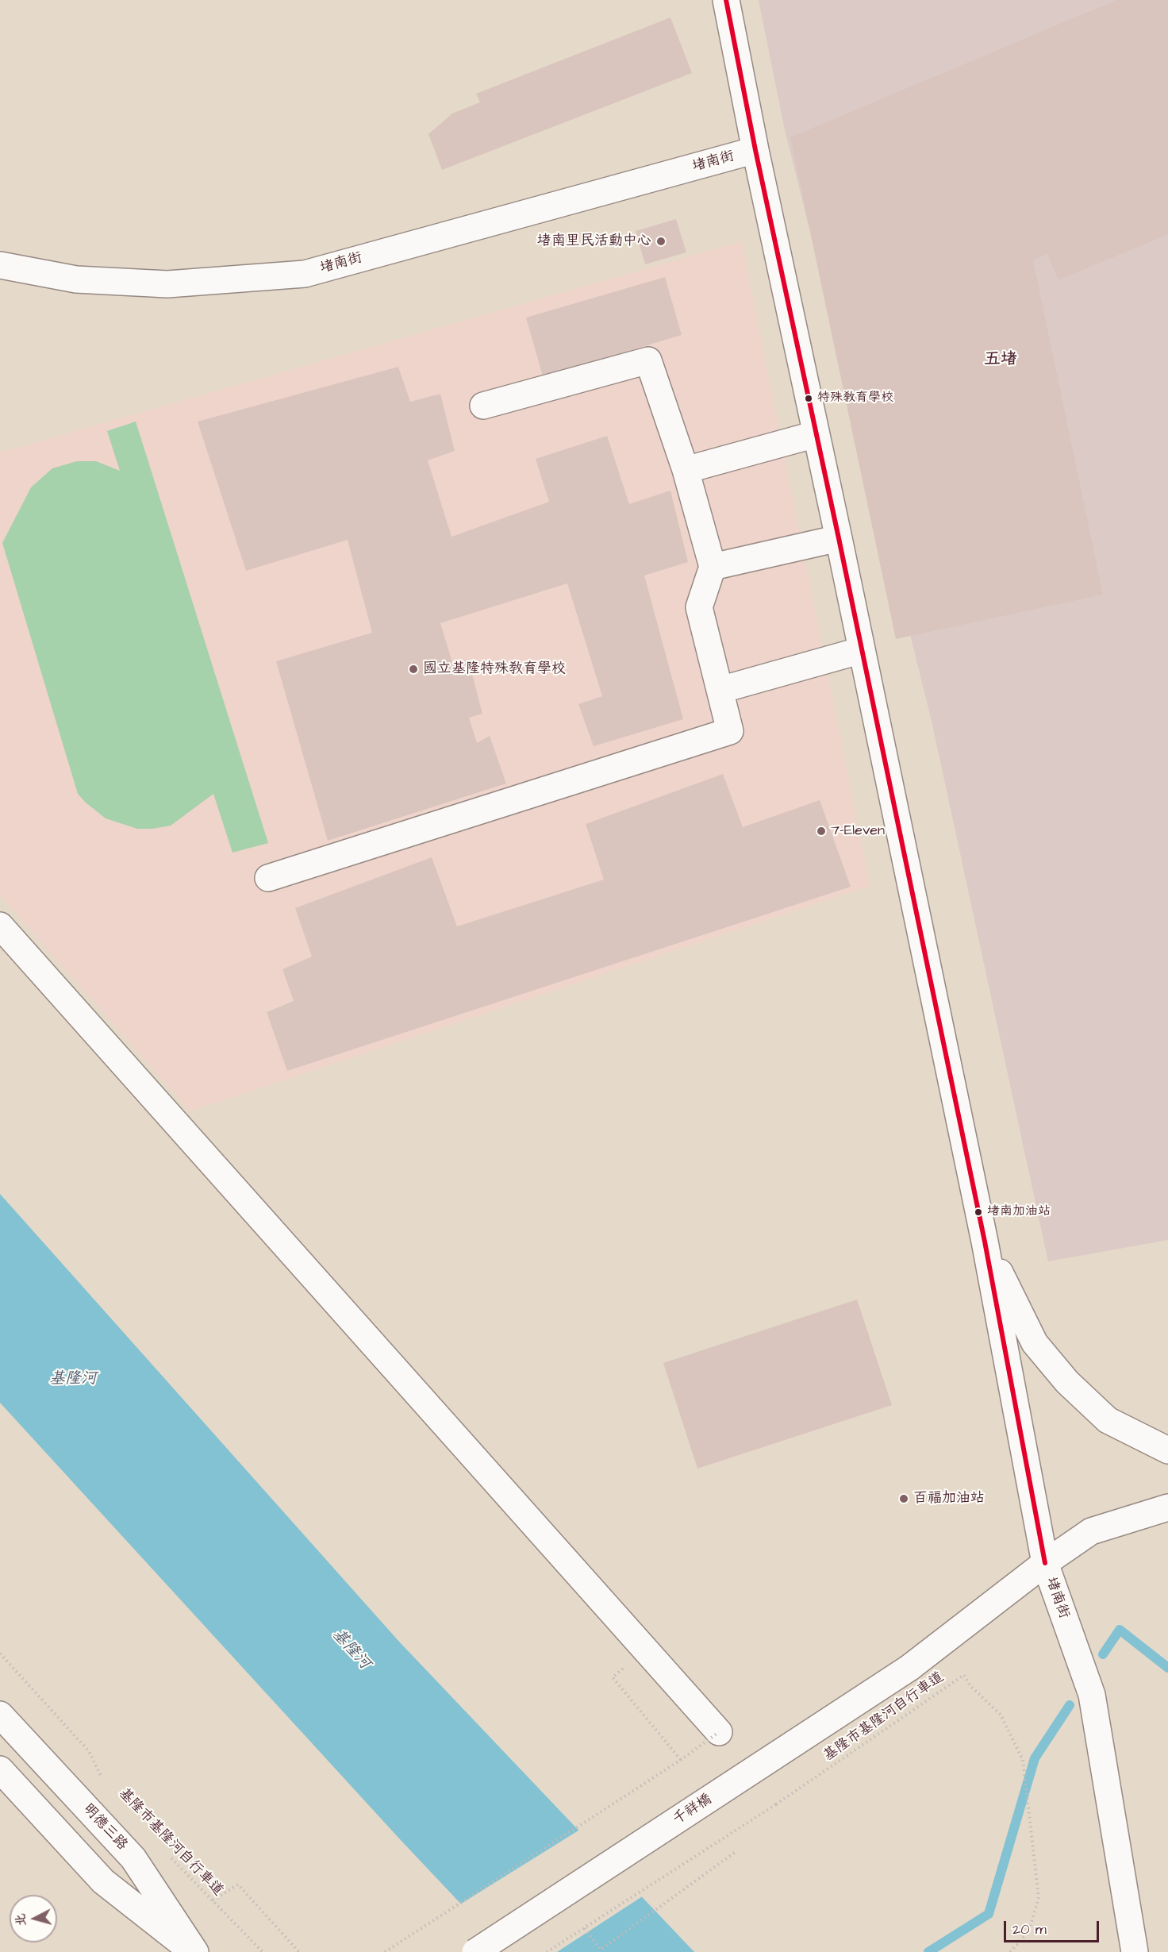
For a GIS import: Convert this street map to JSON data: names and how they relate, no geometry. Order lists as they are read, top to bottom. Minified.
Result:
{"streets":{"street":["堵南街","千祥橋","明德三路"],"path":["基隆市基隆河自行車道"]},"crossings":[["堵南街","千祥橋"]],"districts":["五堵"],"water":["基隆河"],"places":["堵南里民活動中心","特殊教育學校","國立基隆特殊教育學校","7-Eleven","堵南加油站","百福加油站"],"scale_bar":"20 m","north":"left"}
